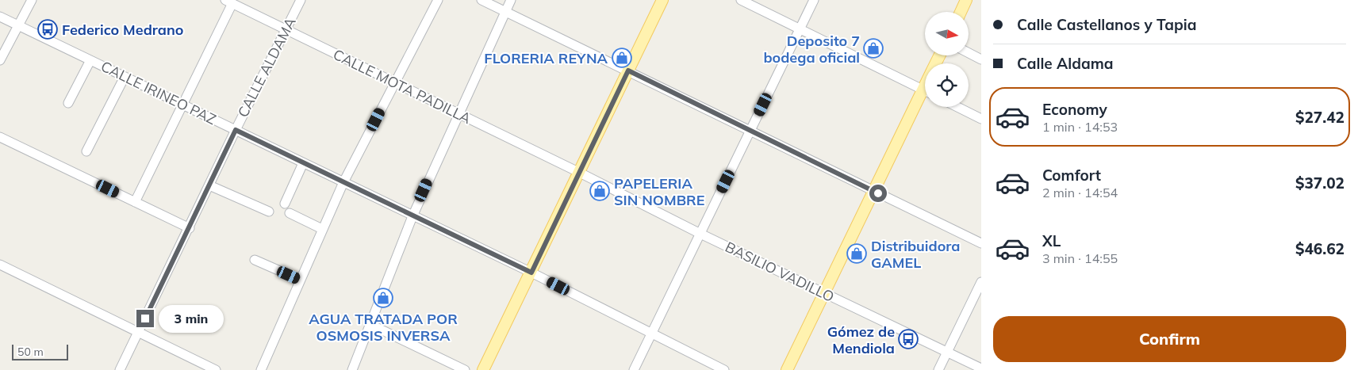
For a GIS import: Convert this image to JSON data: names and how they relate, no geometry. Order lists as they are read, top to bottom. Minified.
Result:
{"streets":{"street":["CALLE ALDAMA","CALLE MOTA PADILLA","CALLE IRINEO PAZ","BASILIO VADILLO"]},"crossings":[["CALLE ALDAMA","CALLE MOTA PADILLA"],["CALLE ALDAMA","CALLE IRINEO PAZ"],["CALLE MOTA PADILLA","BASILIO VADILLO"]],"places":{"bus stop":["Federico Medrano","Gómez de Mendiola"],"shop":["Deposito 7 bodega oficial","FLORERIA REYNA","PAPELERIA SIN NOMBRE","Distribuidora GAMEL","AGUA TRATADA POR OSMOSIS INVERSA"]},"scale_bar":"50 m","north":"right","page":{"banner":["Calle Castellanos y Tapia","Calle Aldama"],"list":[{"name":"Economy","note":"1 min · 14:53","value":"$27.42"},{"name":"Comfort","note":"2 min · 14:54","value":"$37.02"},{"name":"XL","note":"3 min · 14:55","value":"$46.62"}],"bubble":"3 min","buttons":"Confirm","scale":"50 m"}}
